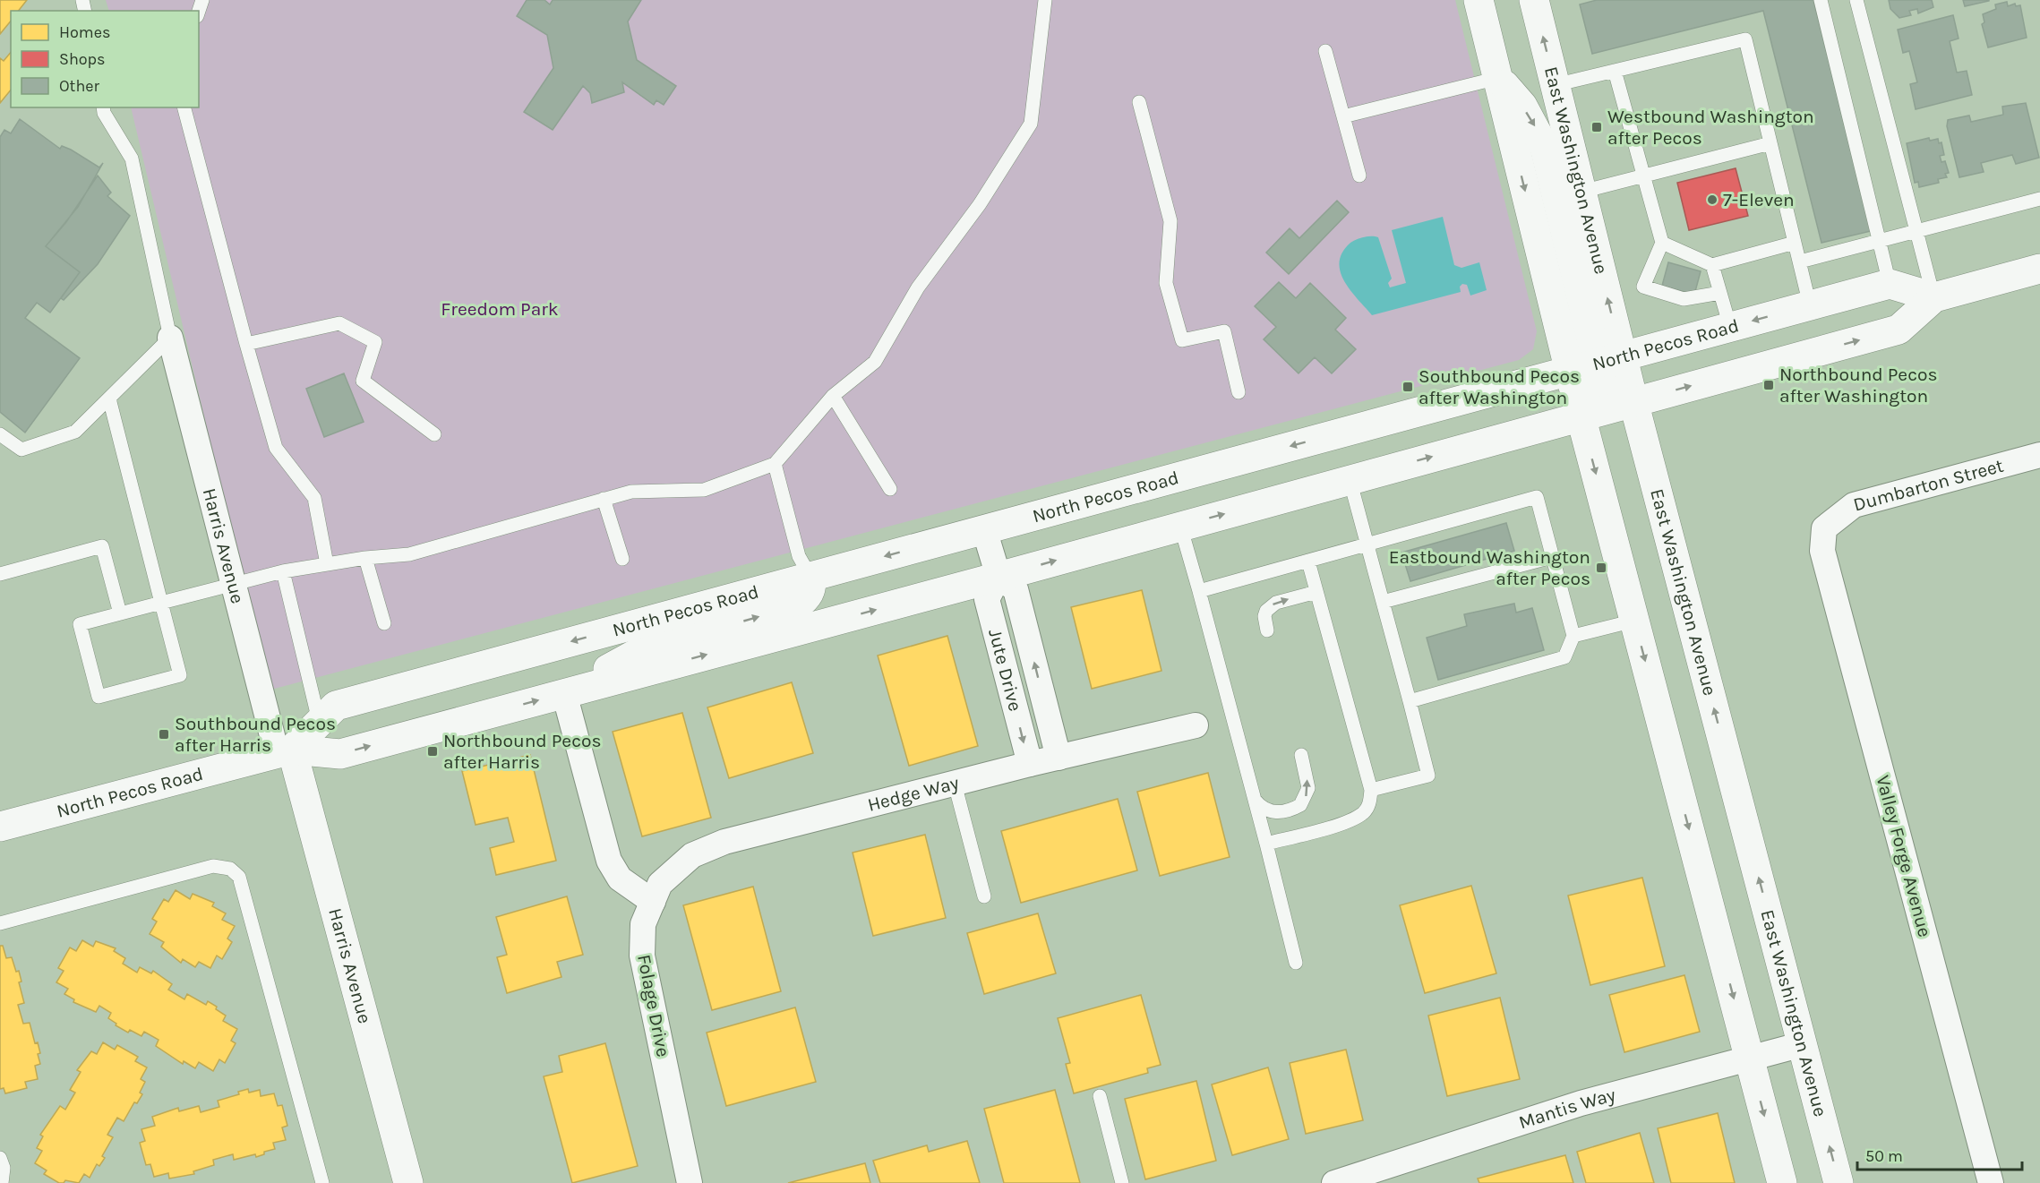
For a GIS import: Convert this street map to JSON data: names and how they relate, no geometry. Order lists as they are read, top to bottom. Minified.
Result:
{"streets":{"main road":["East Washington Avenue","North Pecos Road","Harris Avenue"],"street":["Dumbarton Street","Jute Drive","Hedge Way","Valley Forge Avenue","Folage Drive","Mantis Way"]},"crossings":[["East Washington Avenue","North Pecos Road"],["East Washington Avenue","Mantis Way"],["North Pecos Road","Harris Avenue"],["North Pecos Road","Jute Drive"],["Dumbarton Street","Valley Forge Avenue"],["Jute Drive","Hedge Way"],["Hedge Way","Folage Drive"]],"parks":["Freedom Park"],"places":{"transit":["Westbound Washington after Pecos","Northbound Pecos after Washington","Southbound Pecos after Washington","Eastbound Washington after Pecos","Southbound Pecos after Harris","Northbound Pecos after Harris"],"other":["7-Eleven"]},"legend":["Homes","Shops","Other"],"scale_bar":"50 m"}
